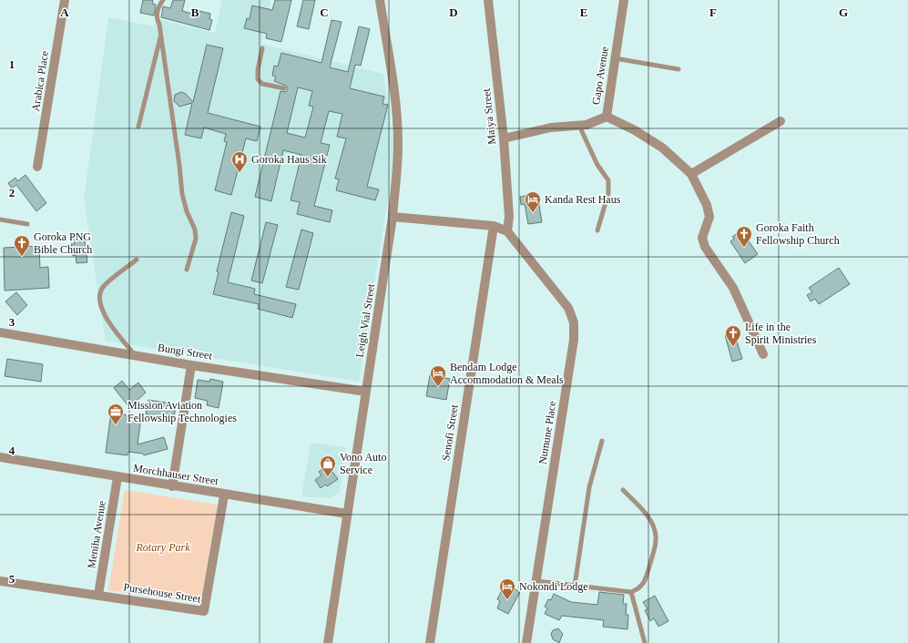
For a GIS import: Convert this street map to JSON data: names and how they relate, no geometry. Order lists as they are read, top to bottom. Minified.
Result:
{"streets":{"street":["Gapo Avenue","Arabica Place","Maiya Street","Leigh Vial Street","Bungi Street","Senofi Street","Numune Place","Morchhauser Street","Meniha Avenue","Pursehouse Street"]},"crossings":[["Gapo Avenue","Maiya Street"],["Maiya Street","Numune Place"],["Leigh Vial Street","Bungi Street"],["Leigh Vial Street","Numune Place"],["Leigh Vial Street","Morchhauser Street"],["Senofi Street","Numune Place"],["Morchhauser Street","Meniha Avenue"],["Morchhauser Street","Pursehouse Street"],["Meniha Avenue","Pursehouse Street"]],"parks":["Rotary Park"],"places":{"hospital":["Goroka Haus Sik"],"hotel":["Kanda Rest Haus","Bendam Lodge Accommodation & Meals","Nokondi Lodge"],"church":["Goroka Faith Fellowship Church","Goroka PNG Bible Church","Life in the Spirit Ministries"],"office":["Mission Aviation Fellowship Technologies"],"shop":["Vono Auto Service"]},"grid":{"columns":["A","B","C","D","E","F","G"],"rows":["1","2","3","4","5"]}}
